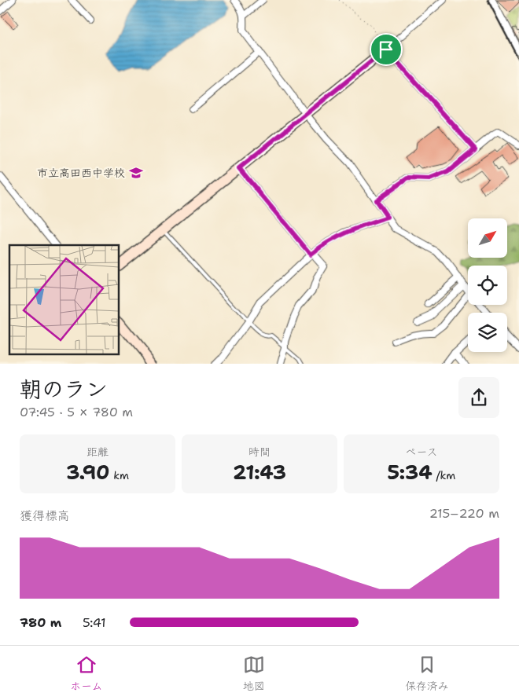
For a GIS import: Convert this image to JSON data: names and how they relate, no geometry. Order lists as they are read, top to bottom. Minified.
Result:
{"places":{"school or university":["市立高田西中学校"]},"north":"top right","page":{"heading":["朝のラン","07:45 · 5 × 780 m"],"stats":[["距離","3.90 km"],["時間","21:43"],["ペース","5:34 /km"]],"chart":["獲得標高","215–220 m"],"list":[{"name":"780 m","note":"5:41"}],"tabs":["ホーム","地図","保存済み"]}}
